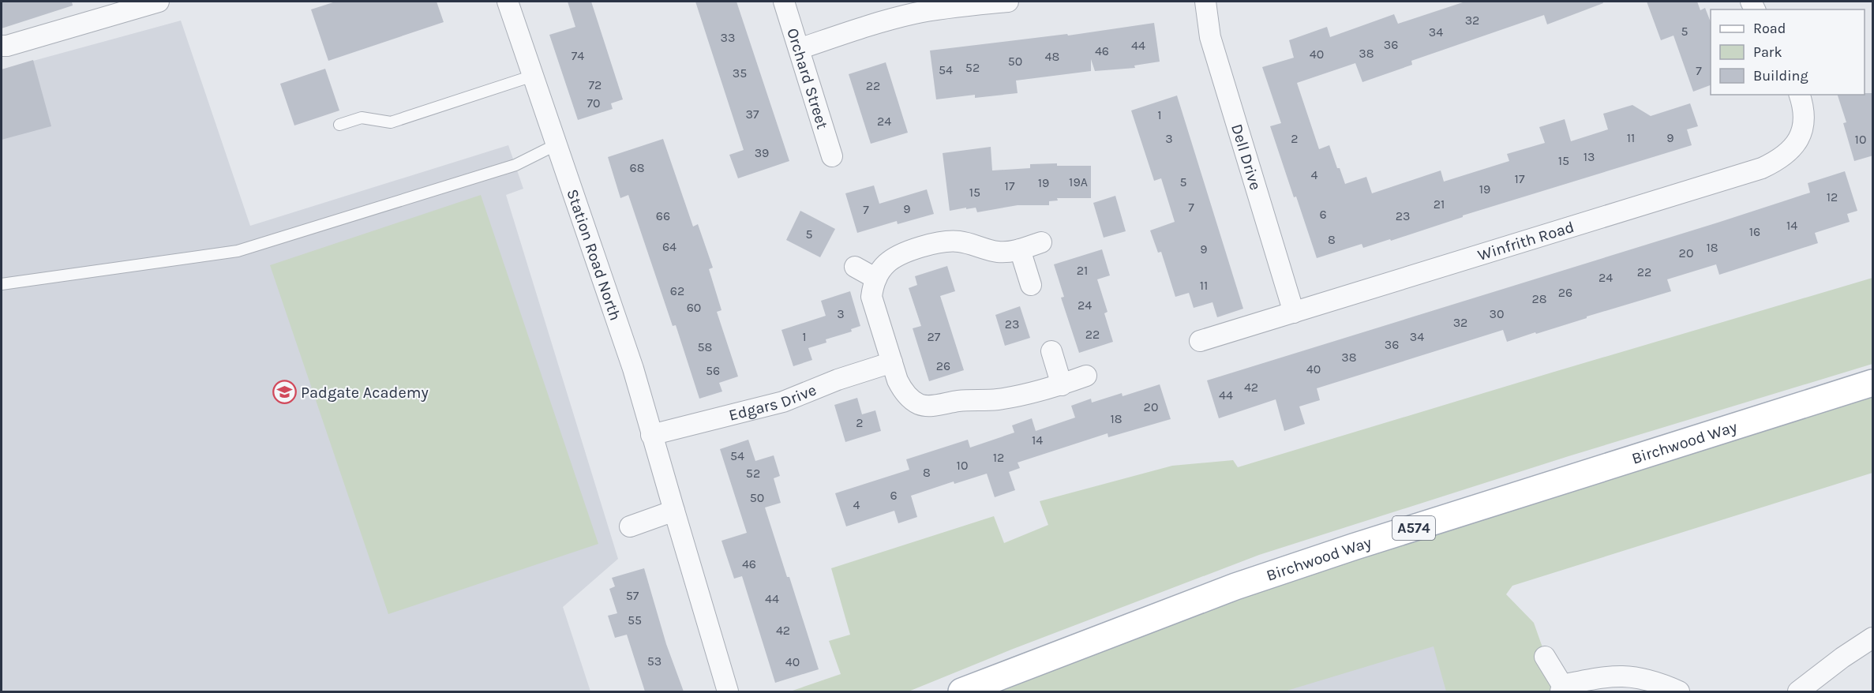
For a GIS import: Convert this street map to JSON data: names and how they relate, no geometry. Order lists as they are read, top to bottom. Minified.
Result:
{"streets":{"main road":["Birchwood Way","A574"],"street":["Orchard Street","Dell Drive","Winfrith Road","Station Road North","Edgars Drive"]},"crossings":[["Dell Drive","Winfrith Road"],["Station Road North","Edgars Drive"]],"places":{"school or university":["Padgate Academy"]},"house_numbers":["32","5","34","33","36","44","46","38","40","74","48","50","52","54","7","35","72","22","70","37","1","24","11","9","3","2","10","39","13","15","68","4","17","19A","5","19","17","19","15","12","21","7","9","7","6","66","23","14","16","5","8","64","18","9","20","21","22","24","11","62","26","28","24","60","3","30","32","23","22","1","27","34","36","58","38","26","40","56","42","44","20","18","2","14","54","12","10","8","52","6","50","4","46","57","44","55","42","53","40"],"legend":["Road","Park","Building"]}
